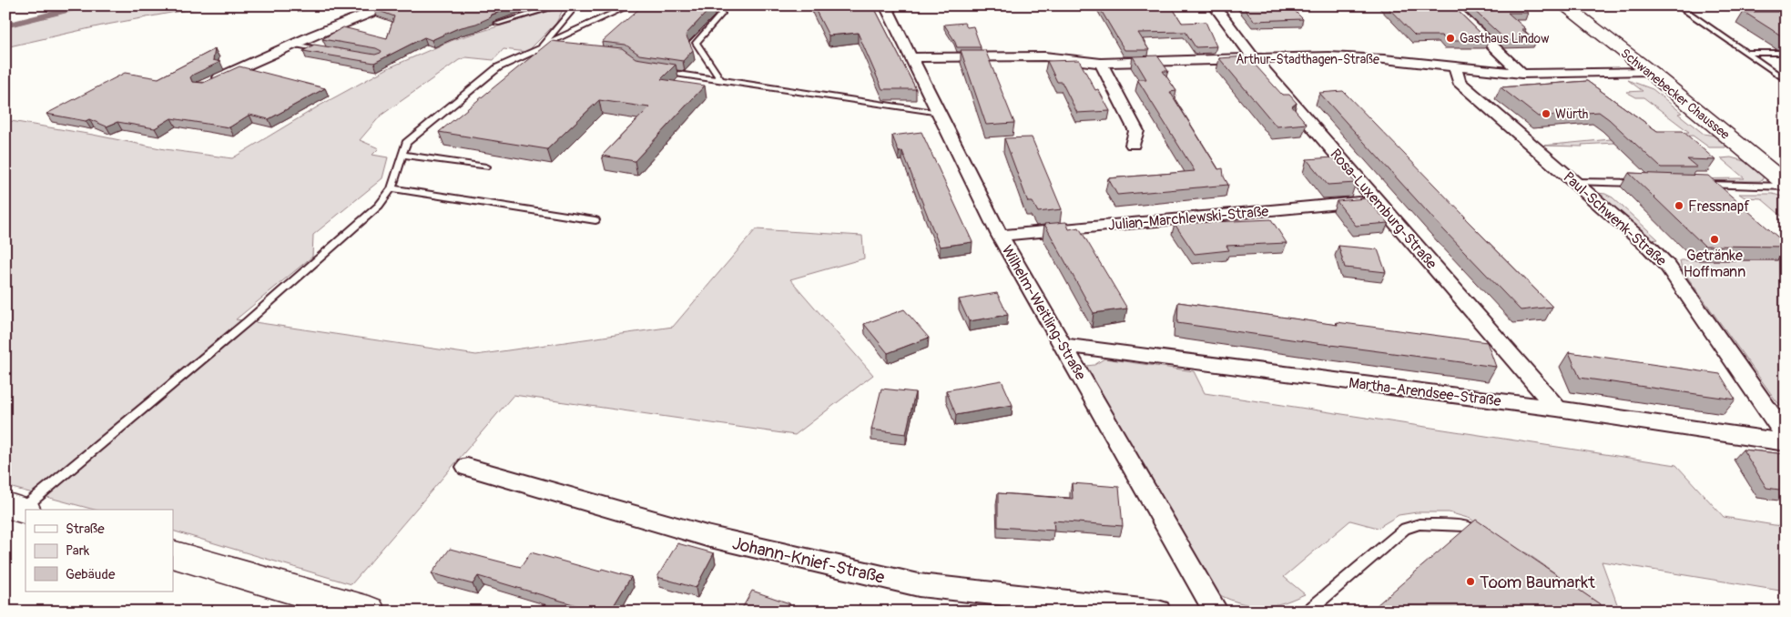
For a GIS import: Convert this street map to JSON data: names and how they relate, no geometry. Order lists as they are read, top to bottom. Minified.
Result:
{"streets":{"main road":["Schwanebecker Chaussee"],"street":["Arthur-Stadthagen-Straße","Rosa-Luxemburg-Straße","Julian-Marchlewski-Straße","Paul-Schwenk-Straße","Wilhelm-Weitling-Straße","Martha-Arendsee-Straße","Johann-Knief-Straße"]},"crossings":[["Arthur-Stadthagen-Straße","Schwanebecker Chaussee"],["Arthur-Stadthagen-Straße","Rosa-Luxemburg-Straße"],["Arthur-Stadthagen-Straße","Paul-Schwenk-Straße"],["Arthur-Stadthagen-Straße","Wilhelm-Weitling-Straße"],["Rosa-Luxemburg-Straße","Julian-Marchlewski-Straße"],["Rosa-Luxemburg-Straße","Martha-Arendsee-Straße"],["Julian-Marchlewski-Straße","Wilhelm-Weitling-Straße"],["Wilhelm-Weitling-Straße","Martha-Arendsee-Straße"]],"places":["Gasthaus Lindow","Würth","Fressnapf","Getränke Hoffmann","Toom Baumarkt"],"legend":["Straße","Park","Gebäude"]}
